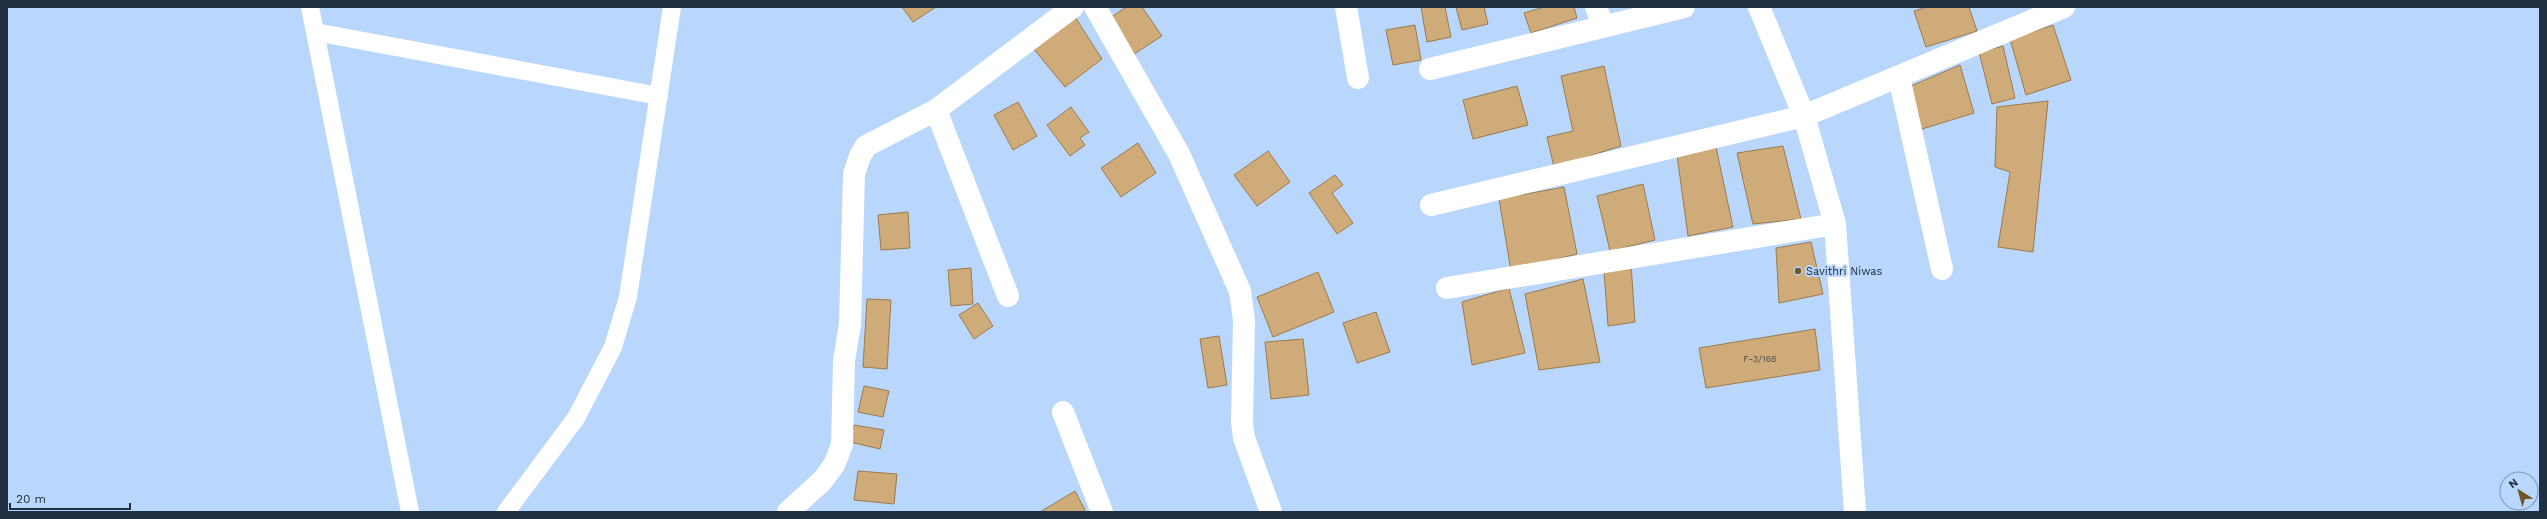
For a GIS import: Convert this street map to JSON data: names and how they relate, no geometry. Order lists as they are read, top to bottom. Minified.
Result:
{"places":["Savithri Niwas"],"house_numbers":["F-3/168"],"scale_bar":"20 m","north":"top left"}
